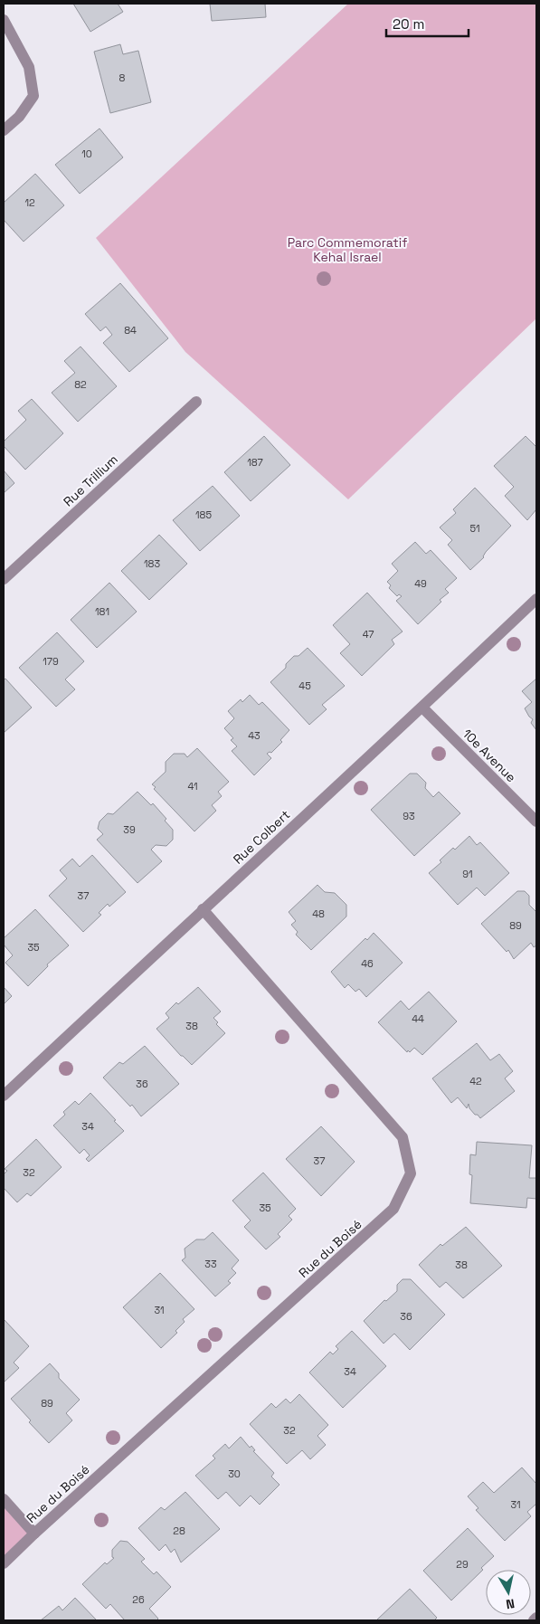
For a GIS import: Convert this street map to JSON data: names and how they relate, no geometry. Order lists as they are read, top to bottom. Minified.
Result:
{"streets":{"street":["Rue Trillium","10e Avenue","Rue Colbert","Rue du Boisé"]},"crossings":[["10e Avenue","Rue Colbert"],["Rue Colbert","Rue du Boisé"]],"parks":["Parc Commemoratif Kehal Israel"],"house_numbers":["8","10","12","84","82","187","185","51","183","49","181","47","179","45","43","41","93","39","91","37","48","89","35","46","44","38","42","36","34","37","32","35","33","38","31","36","34","89","32","30","31","28","29","26"],"scale_bar":"20 m","north":"bottom"}
